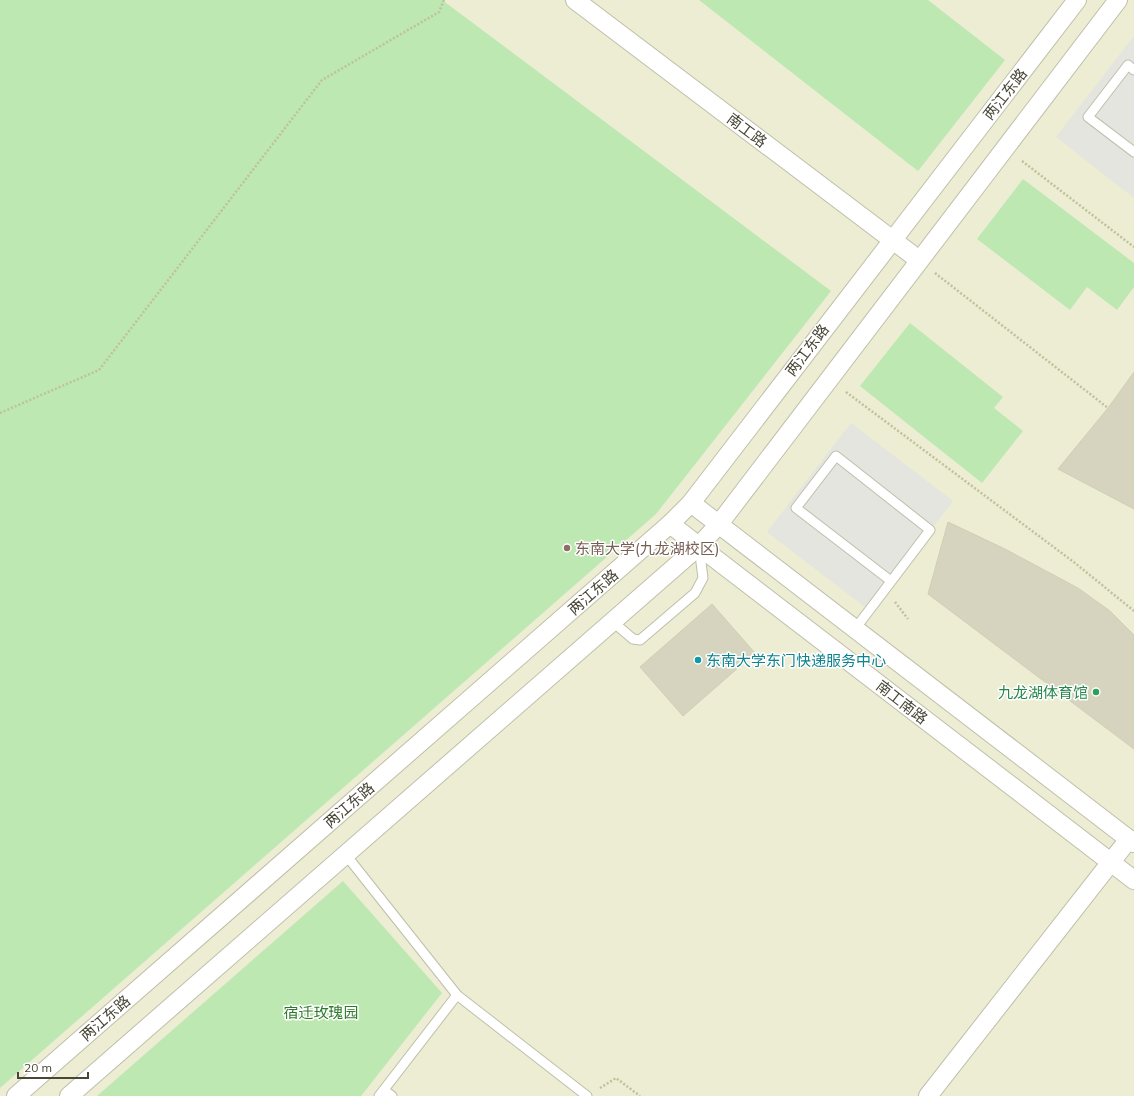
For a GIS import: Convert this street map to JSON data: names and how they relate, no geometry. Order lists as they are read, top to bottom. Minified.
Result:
{"streets":{"street":["两江东路","南工路","南工南路"]},"crossings":[["两江东路","南工路"],["两江东路","南工南路"]],"parks":["宿迁玫瑰园"],"places":["东南大学(九龙湖校区)","东南大学东门快递服务中心","九龙湖体育馆"],"scale_bar":"20 m"}
